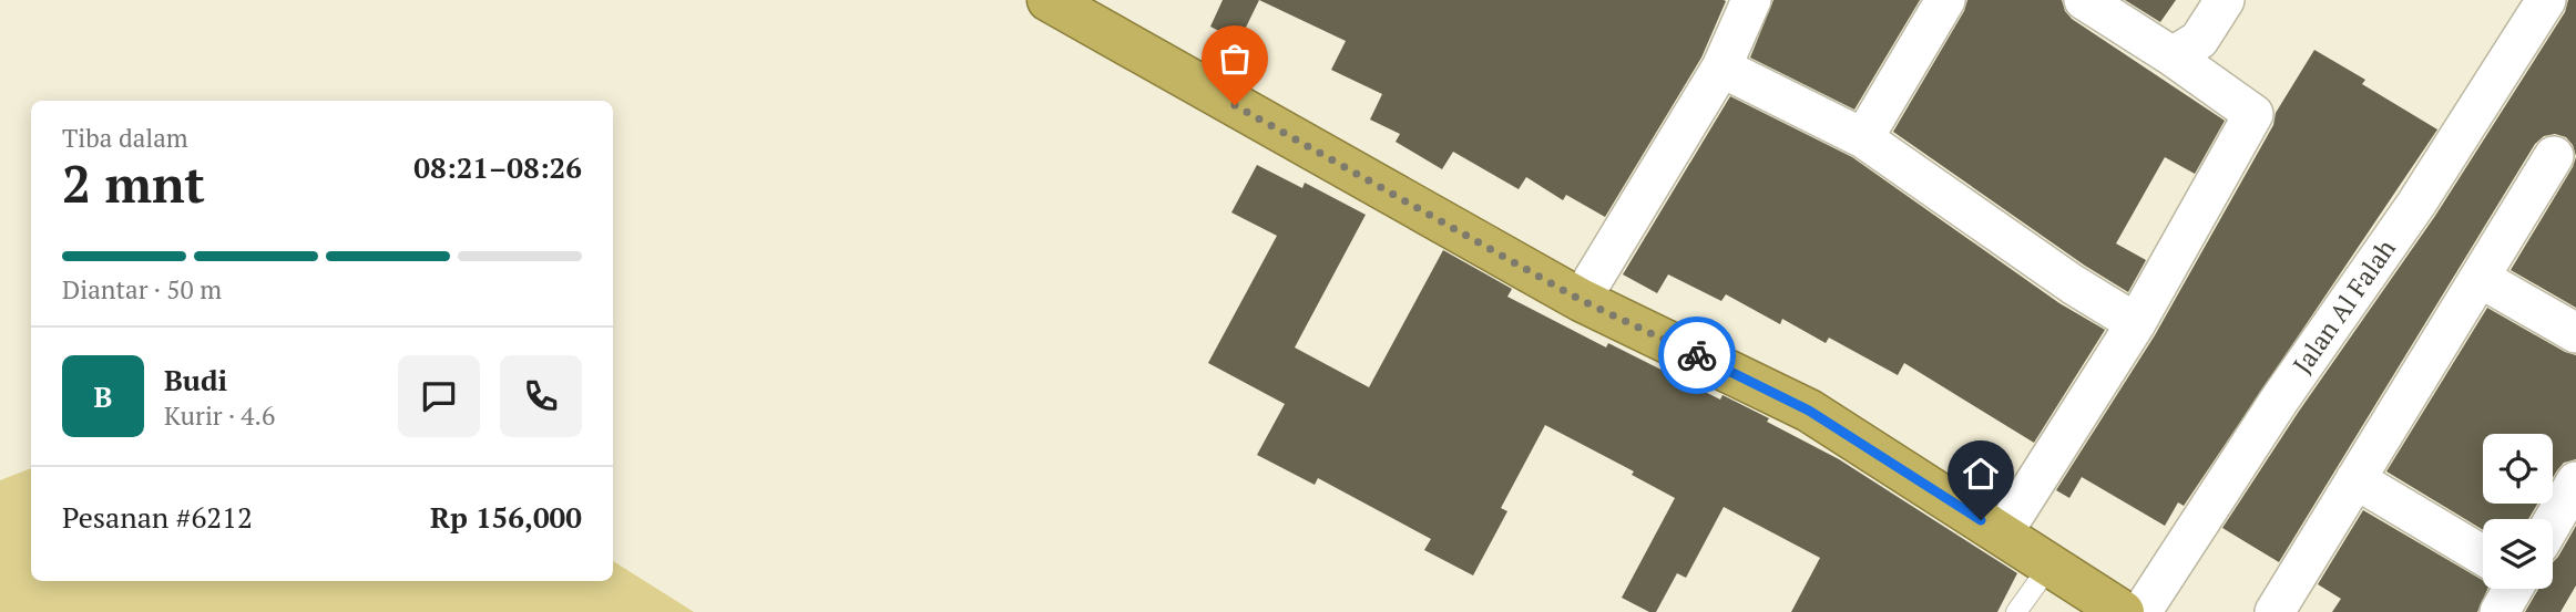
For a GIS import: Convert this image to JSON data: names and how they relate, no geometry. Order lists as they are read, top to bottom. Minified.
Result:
{"streets":{"street":["Jalan Al Falah"]},"page":{"heading":["2 mnt","Tiba dalam","08:21–08:26"],"panel":["Budi","Kurir · 4.6","Pesanan #6212","Rp 156,000"],"bar":"Diantar · 50 m","round":"B"}}
